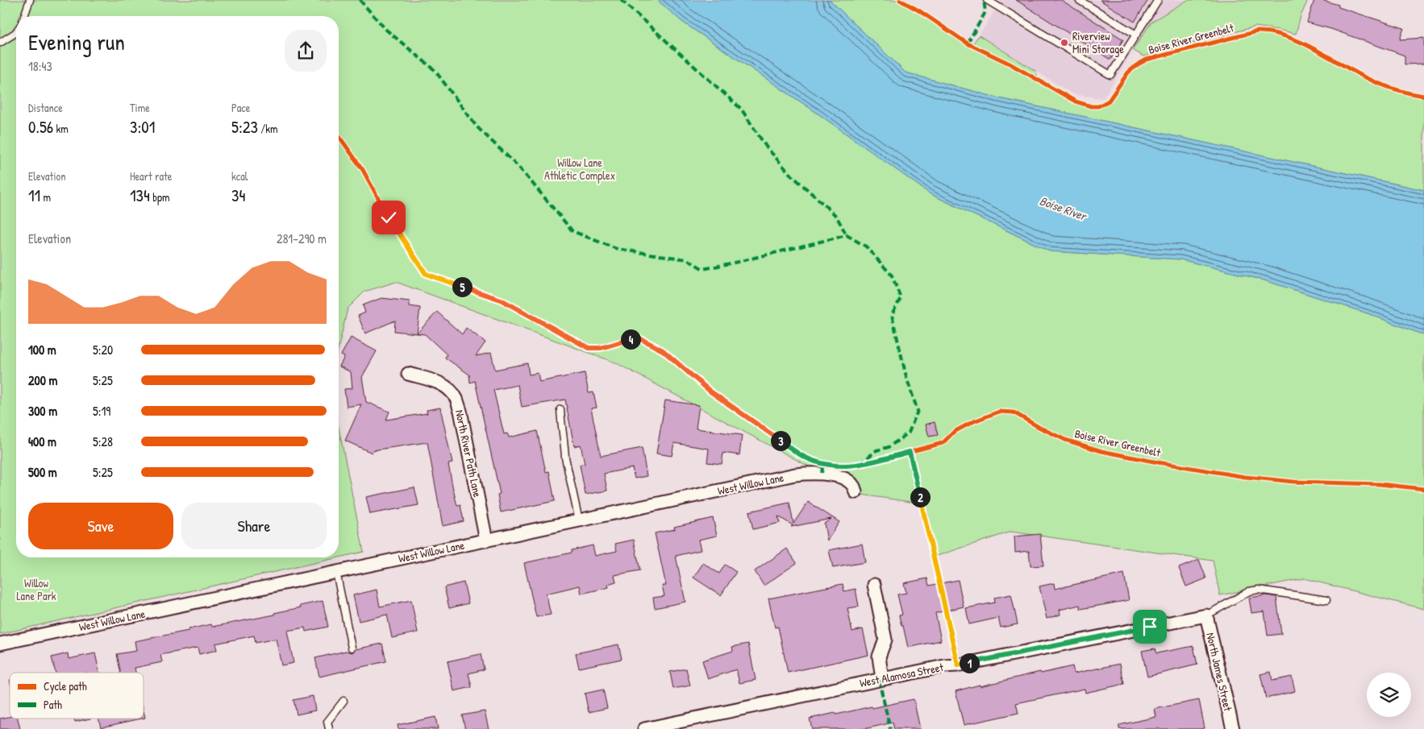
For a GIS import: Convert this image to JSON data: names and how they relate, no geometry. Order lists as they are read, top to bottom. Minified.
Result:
{"streets":{"street":["North River Path Lane","West Willow Lane","North James Street","West Alamosa Street"],"cycle path":["Boise River Greenbelt"]},"crossings":[["North River Path Lane","West Willow Lane"],["North James Street","West Alamosa Street"]],"water":["Boise River"],"parks":["Willow Lane Athletic Complex","Willow Lane Park"],"places":["Riverview Mini Storage"],"legend":["Cycle path","Path"],"page":{"heading":["Evening run","18:43"],"stats":[["Distance","0.56 km"],["Time","3:01"],["Pace","5:23 /km"],["Elevation","11 m"],["Heart rate","134 bpm"],["kcal","34"]],"chart":["Elevation","281–290 m"],"pins":["5","4","3","2","1"],"list":[{"name":"100 m","note":"5:20"},{"name":"200 m","note":"5:25"},{"name":"300 m","note":"5:19"},{"name":"400 m","note":"5:28"},{"name":"500 m","note":"5:25"}],"buttons":["Save","Share"]}}
